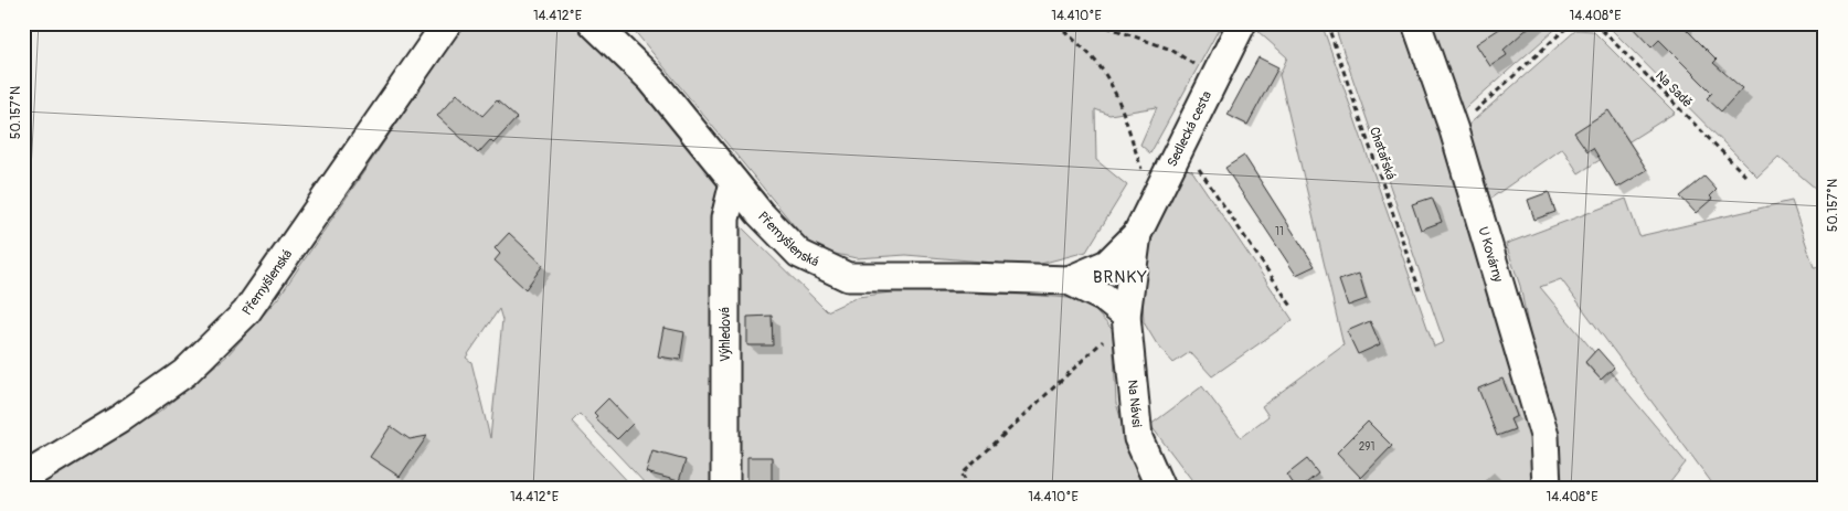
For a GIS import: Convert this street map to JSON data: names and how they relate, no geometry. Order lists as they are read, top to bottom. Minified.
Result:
{"streets":{"street":["Sedlecká cesta","Přemyšlenská","U Kovárny","Výhledová","Na Návsi"],"path":["Na Sadě","Chatařská"]},"crossings":[["Na Sadě","U Kovárny"],["Sedlecká cesta","Na Návsi"],["Přemyšlenská","Výhledová"]],"districts":["BRNKY"],"house_numbers":["11","291"],"coordinates":["14.412°E","14.410°E","14.408°E","50.157°N"]}
